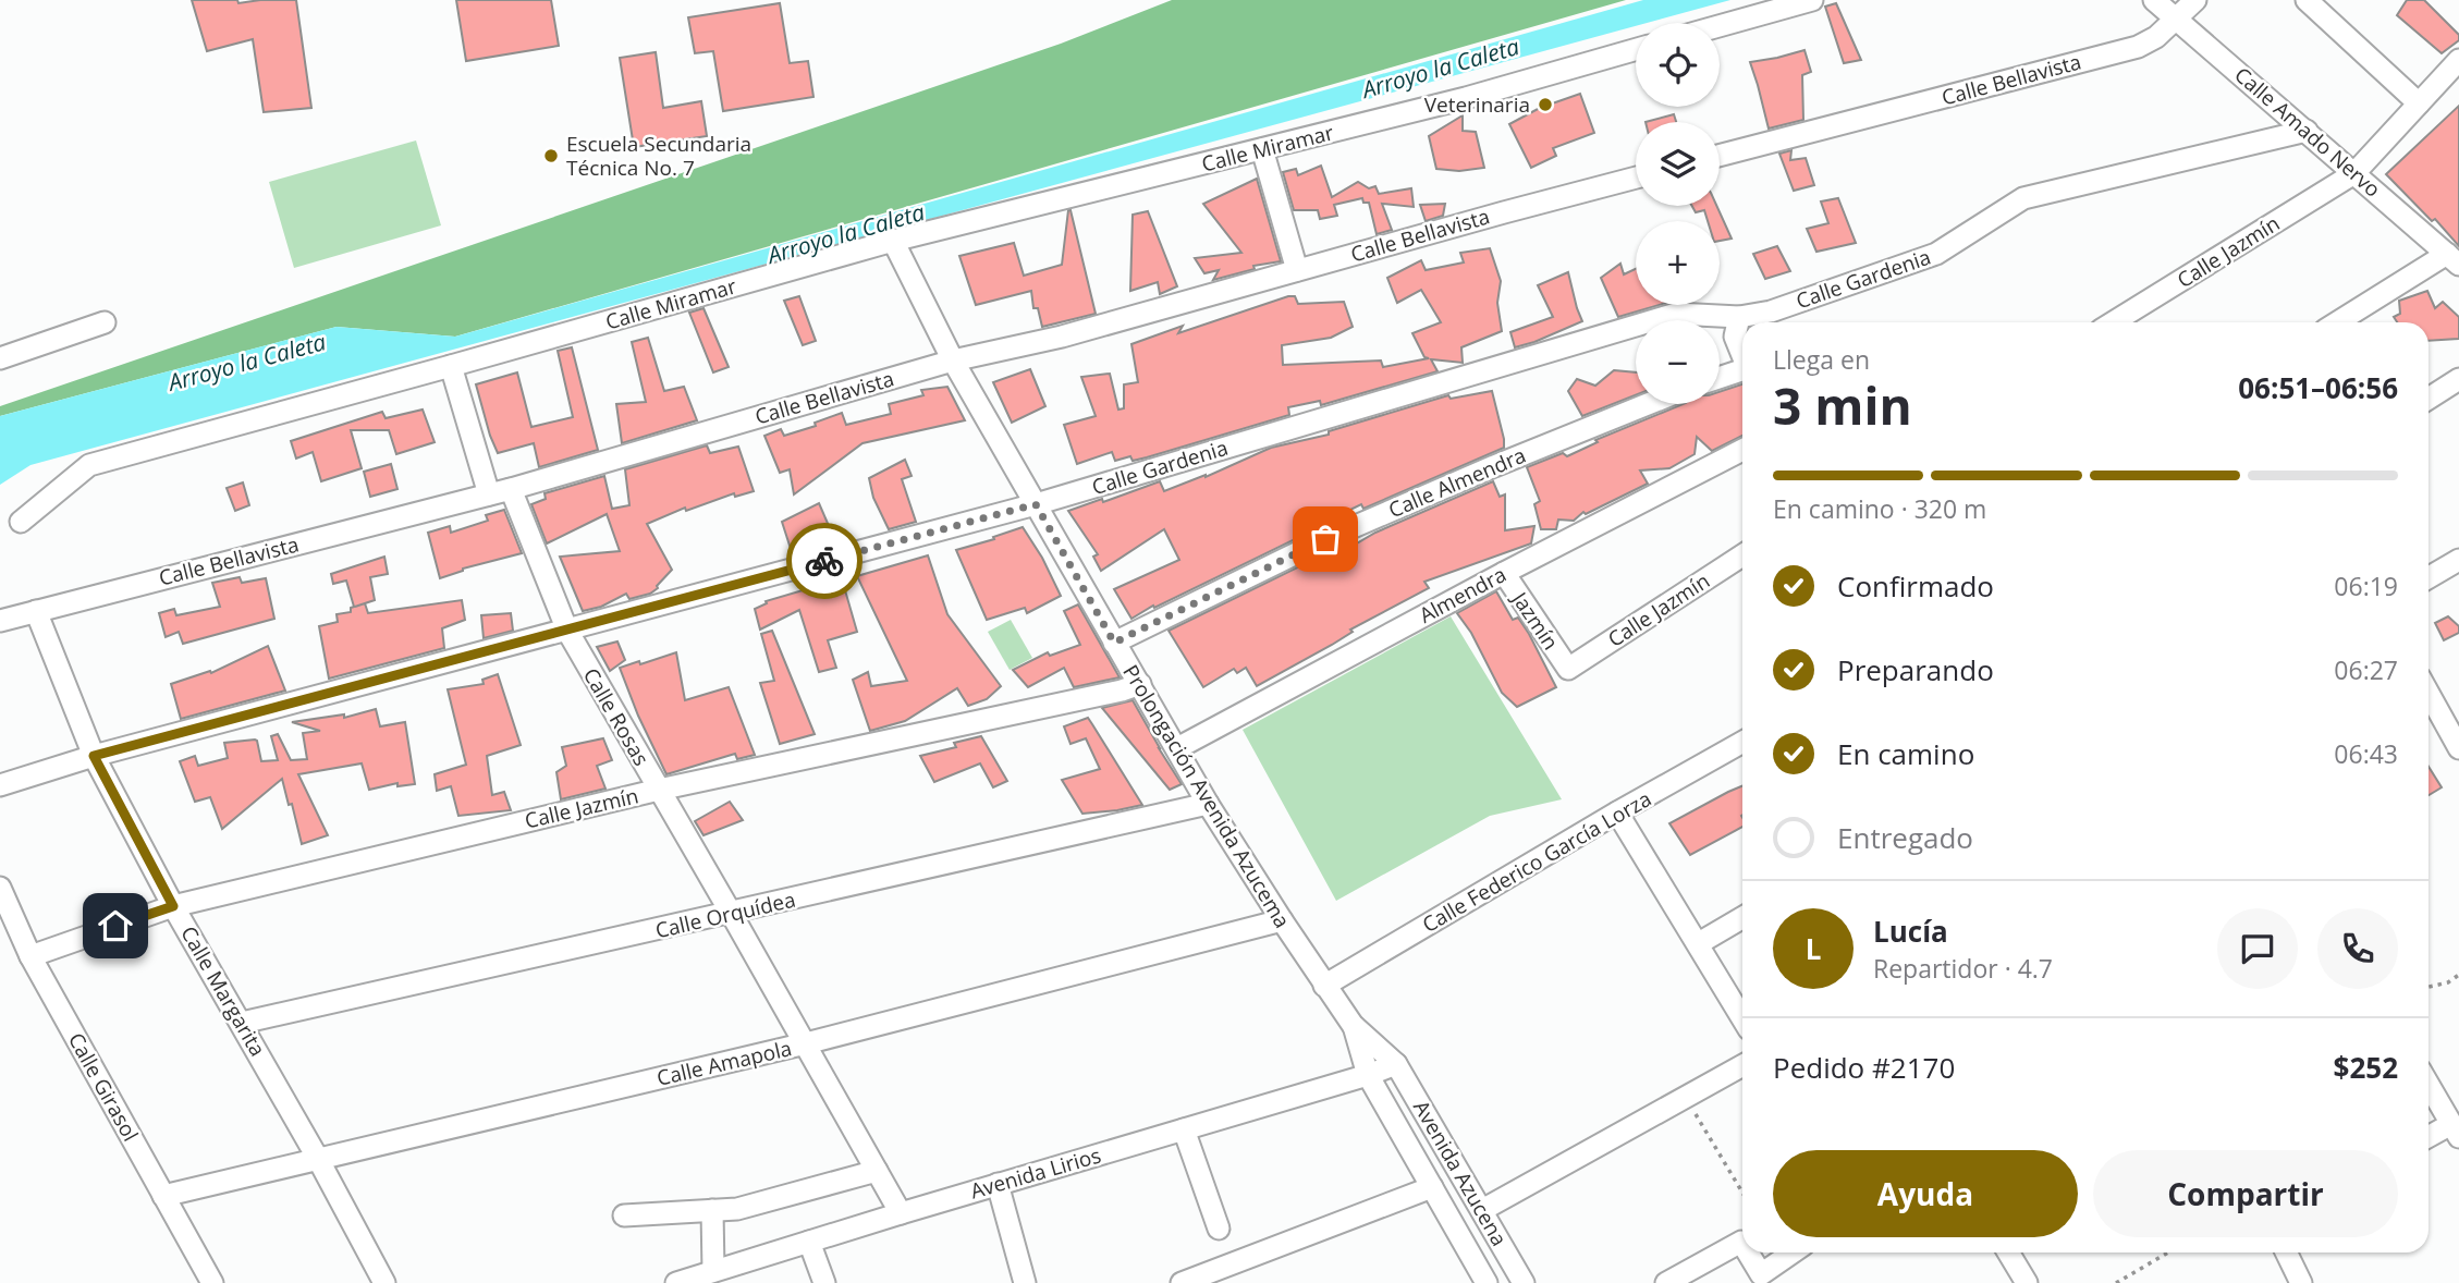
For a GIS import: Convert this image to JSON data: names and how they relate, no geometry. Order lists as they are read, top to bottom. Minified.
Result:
{"streets":{"street":["Calle Bellavista","Calle Amado Nervo","Calle Miramar","Calle Jazmín","Calle Gardenia","Calle Almendra","Almendra","Jazmín","Calle Rosas","Prolongación Avenida Azucema","Calle Federico García Lorza","Calle Orquídea","Calle Margarita","Calle Amapola","Calle Girasol","Avenida Lirios","Avenida Azucena"]},"crossings":[["Calle Bellavista","Calle Amado Nervo"],["Calle Bellavista","Calle Rosas"],["Calle Bellavista","Prolongación Avenida Azucema"],["Calle Bellavista","Calle Margarita"],["Calle Amado Nervo","Calle Jazmín"],["Calle Amado Nervo","Calle Gardenia"],["Calle Miramar","Prolongación Avenida Azucema"],["Calle Jazmín","Jazmín"],["Calle Jazmín","Calle Rosas"],["Calle Jazmín","Prolongación Avenida Azucema"],["Calle Jazmín","Calle Margarita"],["Calle Jazmín","Calle Girasol"],["Calle Gardenia","Calle Rosas"],["Calle Gardenia","Prolongación Avenida Azucema"],["Calle Gardenia","Calle Margarita"],["Calle Almendra","Prolongación Avenida Azucema"],["Almendra","Jazmín"],["Almendra","Prolongación Avenida Azucema"],["Calle Rosas","Calle Orquídea"],["Calle Rosas","Calle Amapola"],["Calle Rosas","Avenida Lirios"],["Prolongación Avenida Azucema","Calle Federico García Lorza"],["Prolongación Avenida Azucema","Calle Orquídea"],["Prolongación Avenida Azucema","Calle Amapola"],["Prolongación Avenida Azucema","Avenida Lirios"],["Prolongación Avenida Azucema","Avenida Azucena"],["Calle Orquídea","Calle Margarita"],["Calle Margarita","Calle Amapola"],["Calle Amapola","Calle Girasol"],["Avenida Lirios","Avenida Azucena"]],"water":["Arroyo la Caleta"],"places":["Veterinaria","Escuela Secundaria Técnica No. 7"],"page":{"map_buttons":["+","−"],"heading":["3 min","Llega en","06:51–06:56"],"panel":["Lucía","Repartidor · 4.7","Pedido #2170","$252"],"bar":"En camino · 320 m","list":[["Confirmado","06:19"],["Preparando","06:27"],["En camino","06:43"],"Entregado"],"round":"L","buttons":["Ayuda","Compartir"]}}
